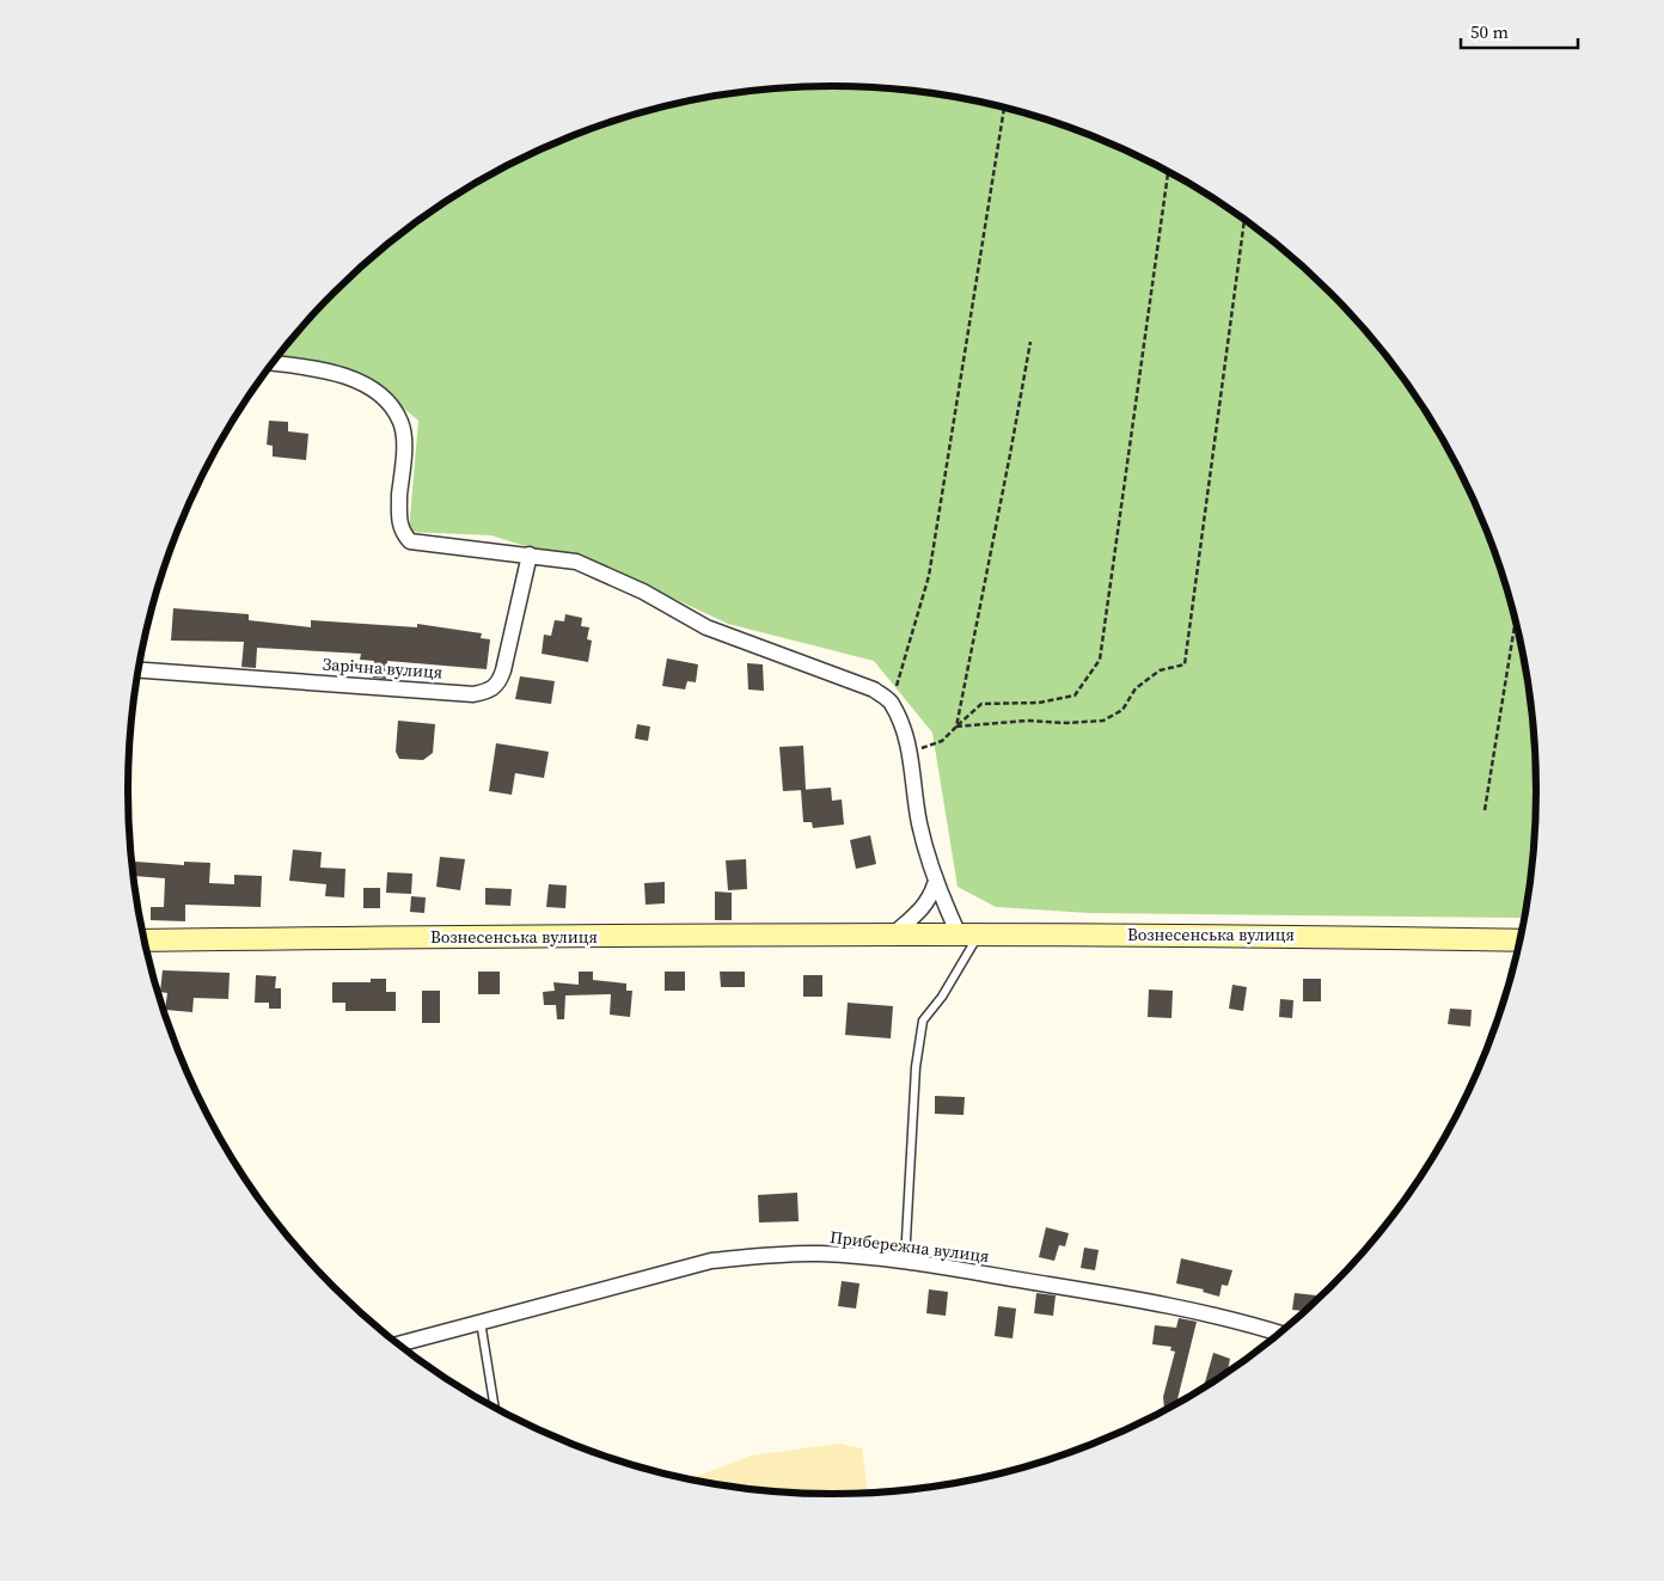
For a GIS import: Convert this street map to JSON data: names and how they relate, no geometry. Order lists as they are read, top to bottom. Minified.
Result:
{"streets":{"main road":["Вознесенська вулиця"],"street":["Зарічна вулиця","Прибережна вулиця"]},"scale_bar":"50 m"}
